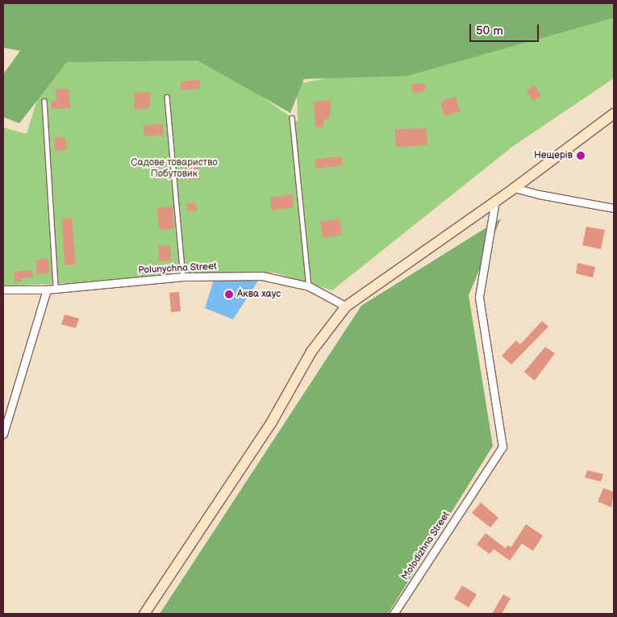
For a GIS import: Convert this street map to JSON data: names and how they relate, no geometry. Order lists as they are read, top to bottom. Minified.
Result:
{"streets":{"street":["Polunychna Street","Molodizhna Street"]},"parks":["Садове товариство Побутовик"],"places":["Нещерів","Аква хаус"],"scale_bar":"50 m"}
